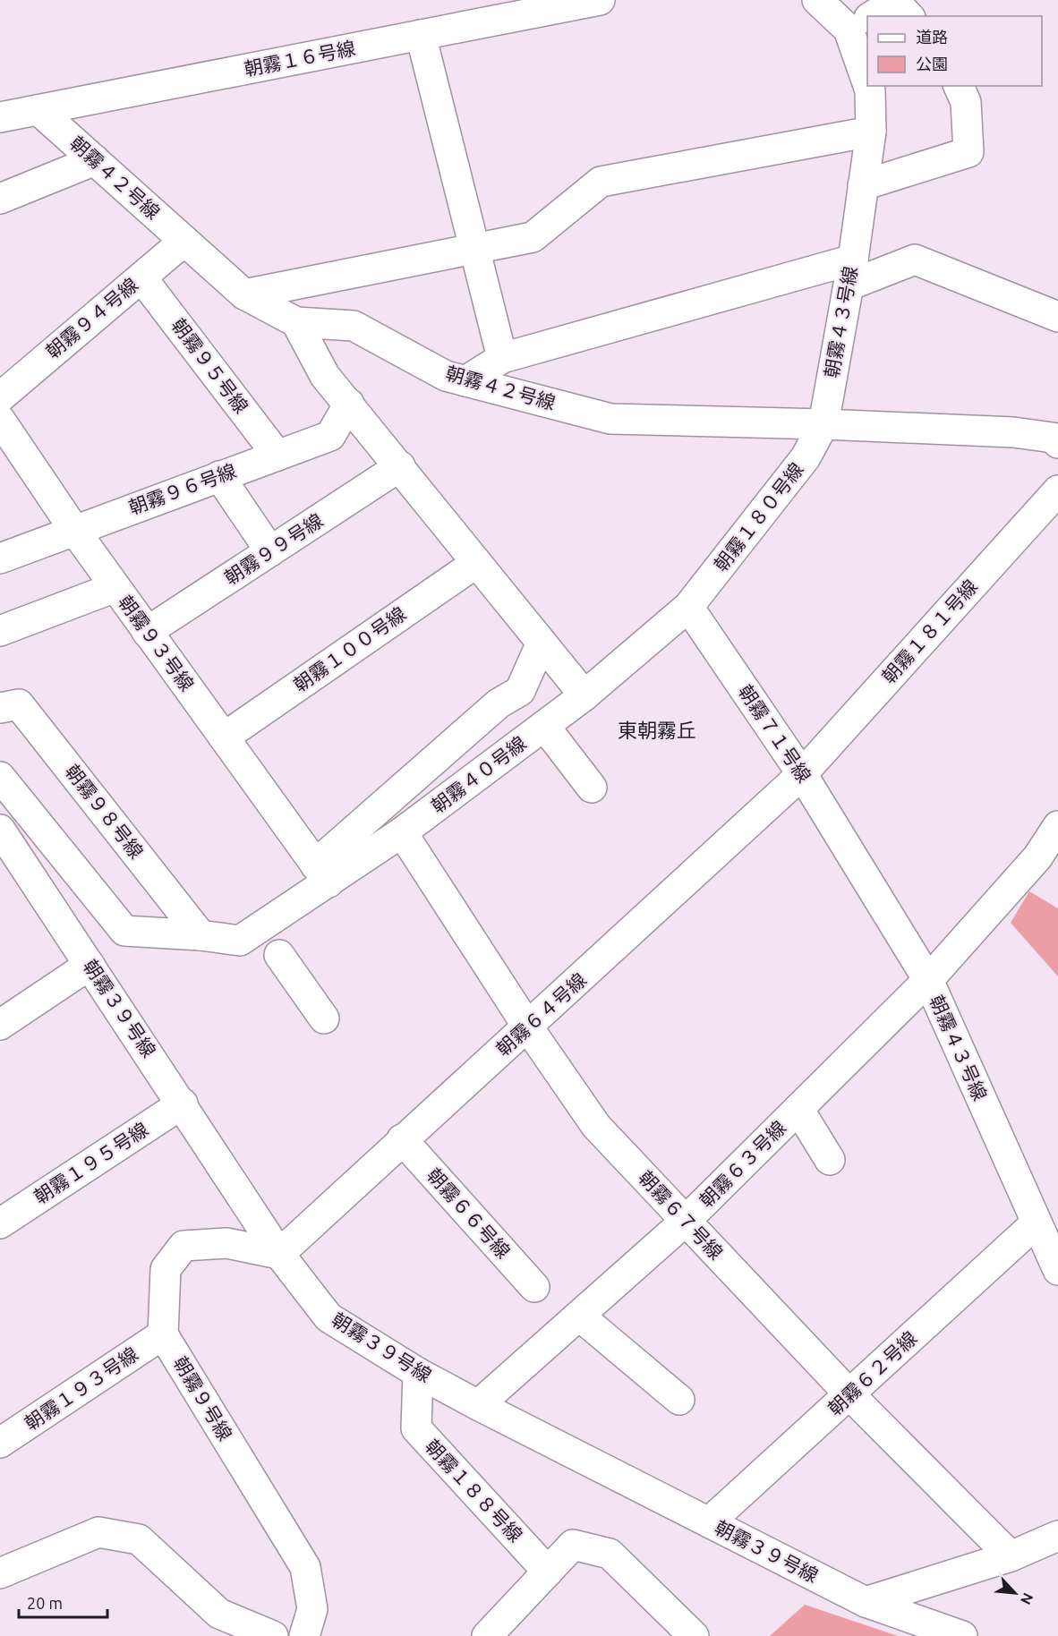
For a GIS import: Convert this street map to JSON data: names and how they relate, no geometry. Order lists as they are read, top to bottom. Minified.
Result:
{"streets":{"street":["朝霧１６号線","朝霧４２号線","朝霧９４号線","朝霧４３号線","朝霧９５号線","朝霧９６号線","朝霧１８０号線","朝霧９９号線","朝霧１８１号線","朝霧９３号線","朝霧１００号線","朝霧７１号線","朝霧４０号線","朝霧９８号線","朝霧３９号線","朝霧６４号線","朝霧１９５号線","朝霧６３号線","朝霧６６号線","朝霧６７号線","朝霧６２号線","朝霧１９３号線","朝霧９号線","朝霧１８８号線"]},"crossings":[["朝霧１６号線","朝霧４２号線"],["朝霧４２号線","朝霧９４号線"],["朝霧４２号線","朝霧４３号線"],["朝霧４２号線","朝霧１８０号線"],["朝霧９４号線","朝霧９５号線"],["朝霧９４号線","朝霧９３号線"],["朝霧４３号線","朝霧１８０号線"],["朝霧４３号線","朝霧７１号線"],["朝霧４３号線","朝霧６３号線"],["朝霧４３号線","朝霧６２号線"],["朝霧９５号線","朝霧９６号線"],["朝霧９６号線","朝霧９３号線"],["朝霧１８０号線","朝霧７１号線"],["朝霧９９号線","朝霧９３号線"],["朝霧１８１号線","朝霧７１号線"],["朝霧１８１号線","朝霧６４号線"],["朝霧９３号線","朝霧１００号線"],["朝霧９３号線","朝霧４０号線"],["朝霧７１号線","朝霧６４号線"],["朝霧７１号線","朝霧６３号線"],["朝霧４０号線","朝霧９８号線"],["朝霧４０号線","朝霧６７号線"],["朝霧３９号線","朝霧６４号線"],["朝霧３９号線","朝霧１９５号線"],["朝霧３９号線","朝霧６３号線"],["朝霧３９号線","朝霧６２号線"],["朝霧３９号線","朝霧１８８号線"],["朝霧６４号線","朝霧６６号線"],["朝霧６４号線","朝霧６７号線"],["朝霧６３号線","朝霧６７号線"],["朝霧６７号線","朝霧６２号線"],["朝霧１９３号線","朝霧９号線"]],"districts":["東朝霧丘"],"legend":["道路","公園"],"scale_bar":"20 m","north":"bottom right"}
